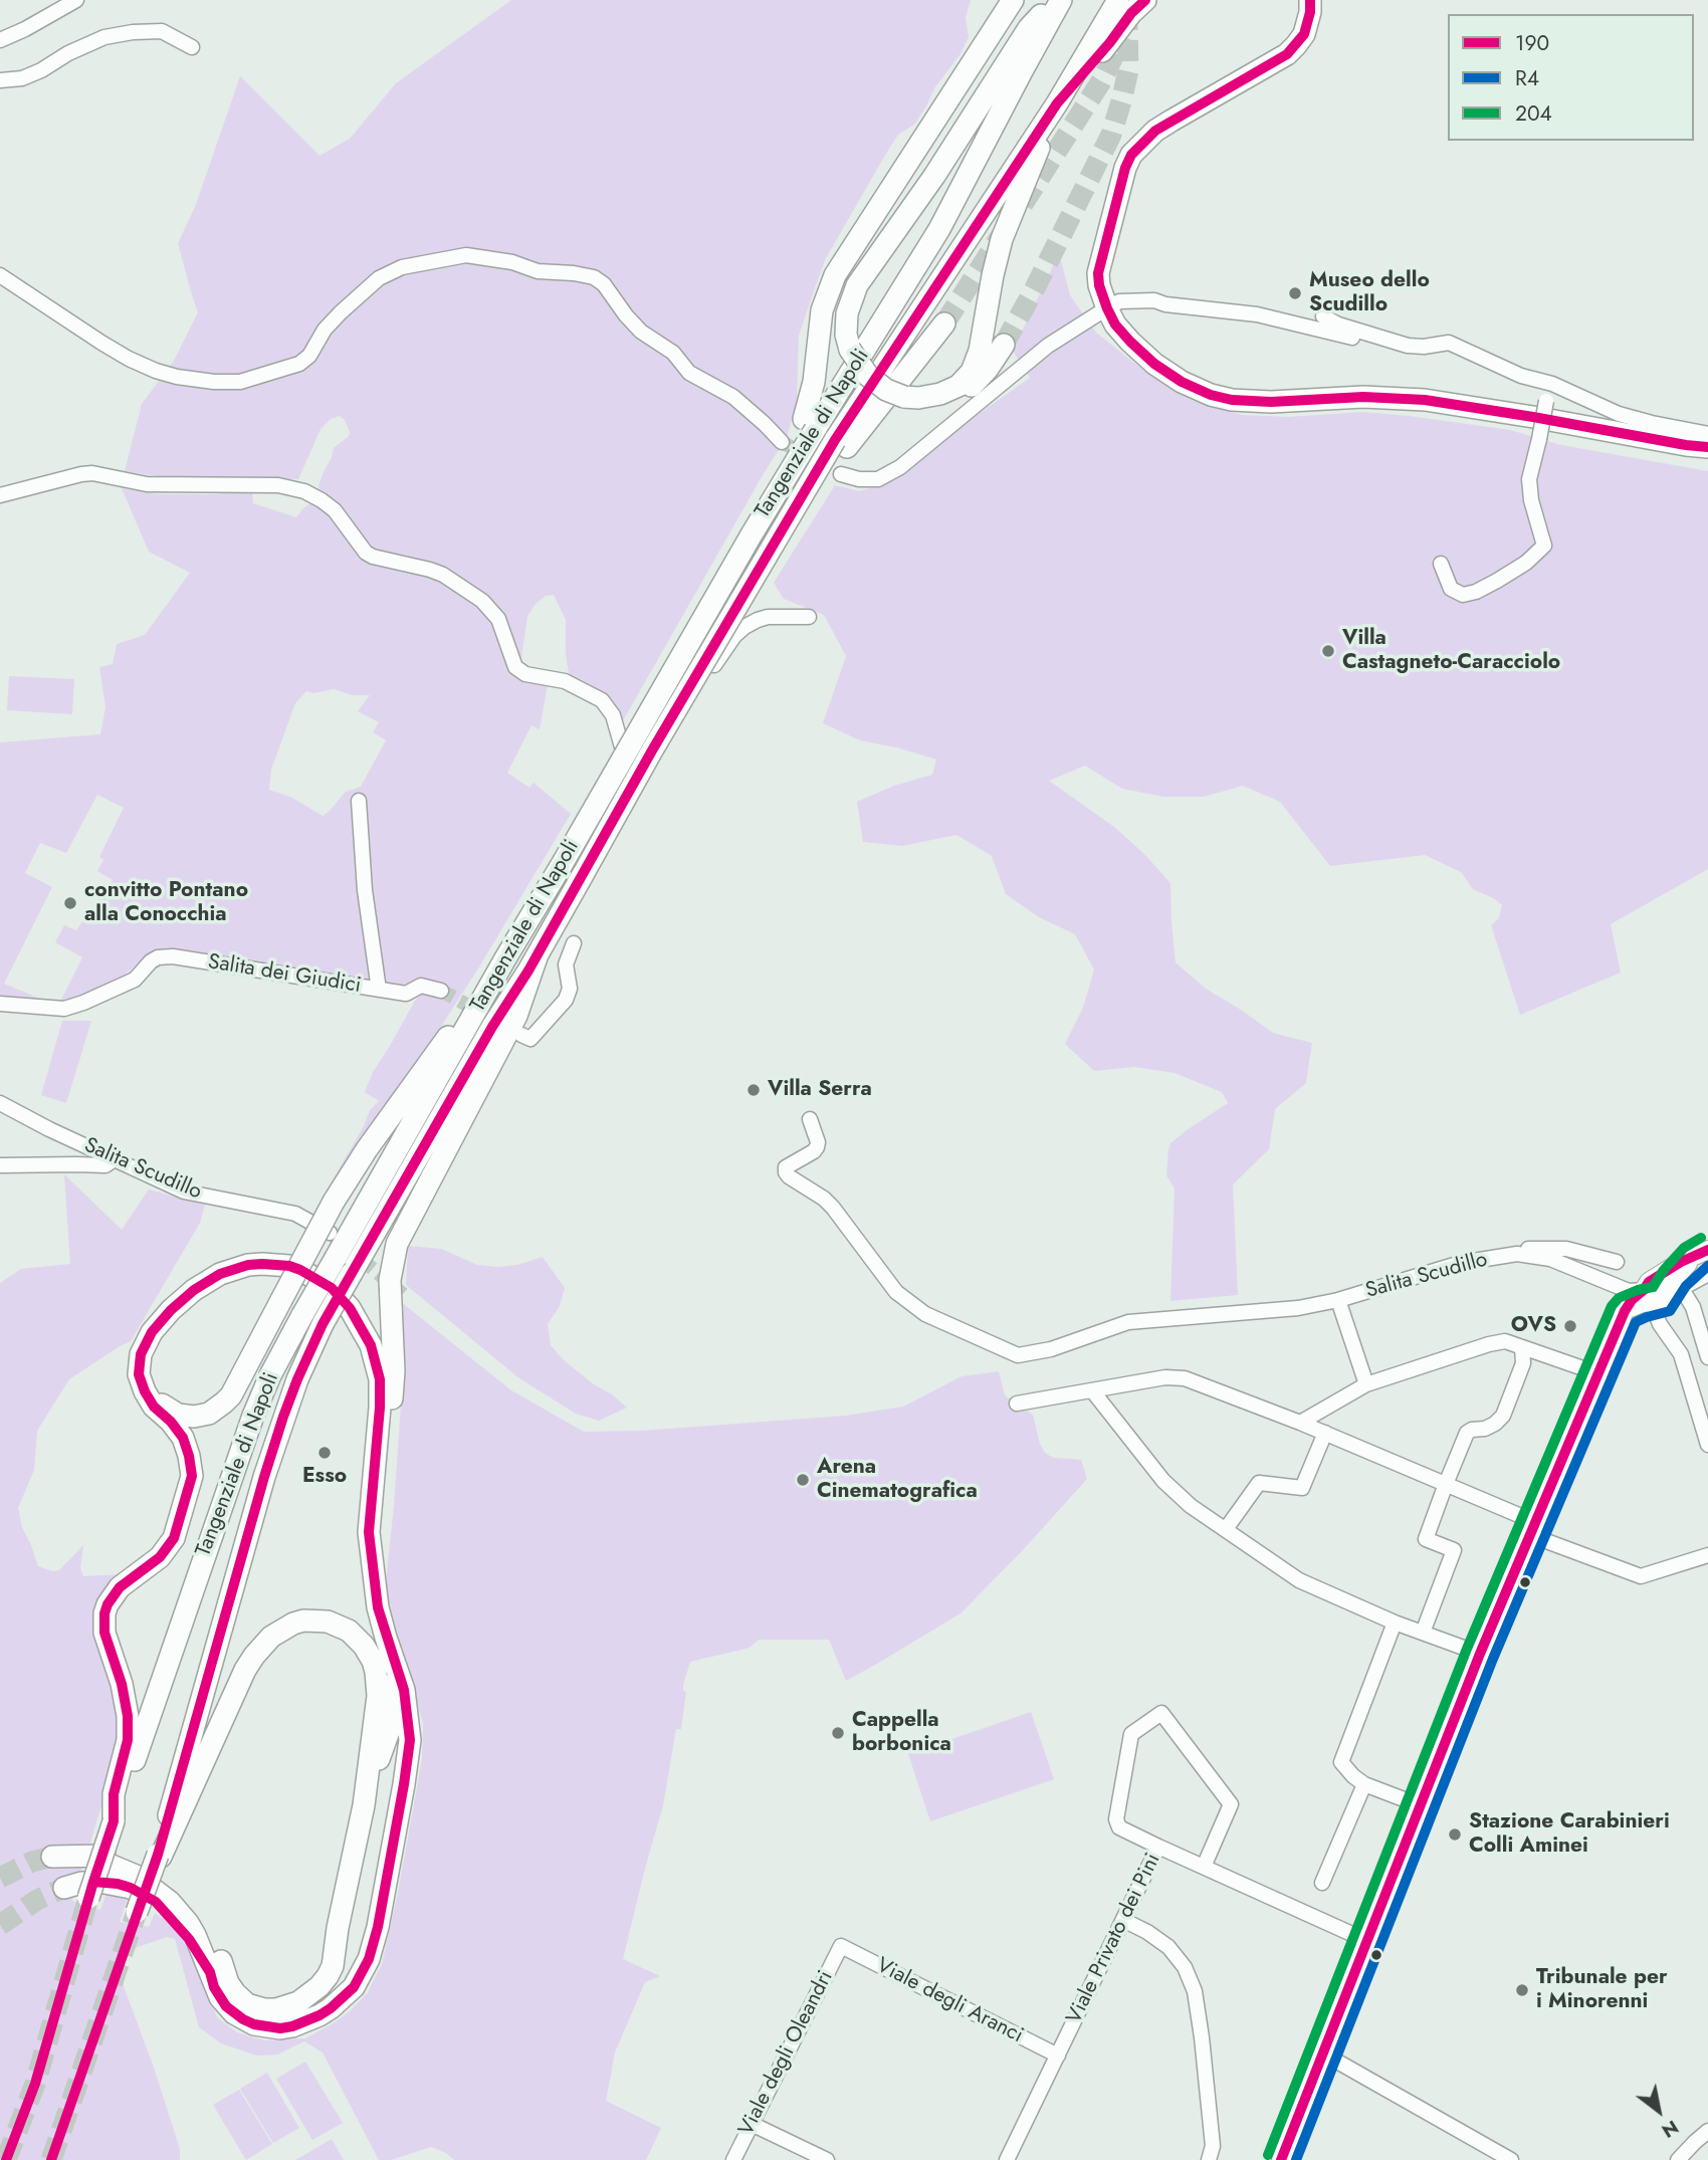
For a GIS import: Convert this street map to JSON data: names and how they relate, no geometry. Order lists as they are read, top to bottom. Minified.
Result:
{"streets":{"highway":["Tangenziale di Napoli"],"street":["Salita dei Giudici","Salita Scudillo","Viale Privato dei Pini","Viale degli Aranci","Viale degli Oleandri"]},"crossings":[["Viale Privato dei Pini","Viale degli Aranci"],["Viale degli Aranci","Viale degli Oleandri"]],"places":["Museo dello Scudillo","Villa Castagneto-Caracciolo","convitto Pontano alla Conocchia","Villa Serra","OVS","Esso","Arena Cinematografica","Cappella borbonica","Stazione Carabinieri Colli Aminei","Tribunale per i Minorenni"],"lines":["transit line 190","transit line 204","transit line R4"],"legend":["190","R4","204"],"north":"bottom right"}
